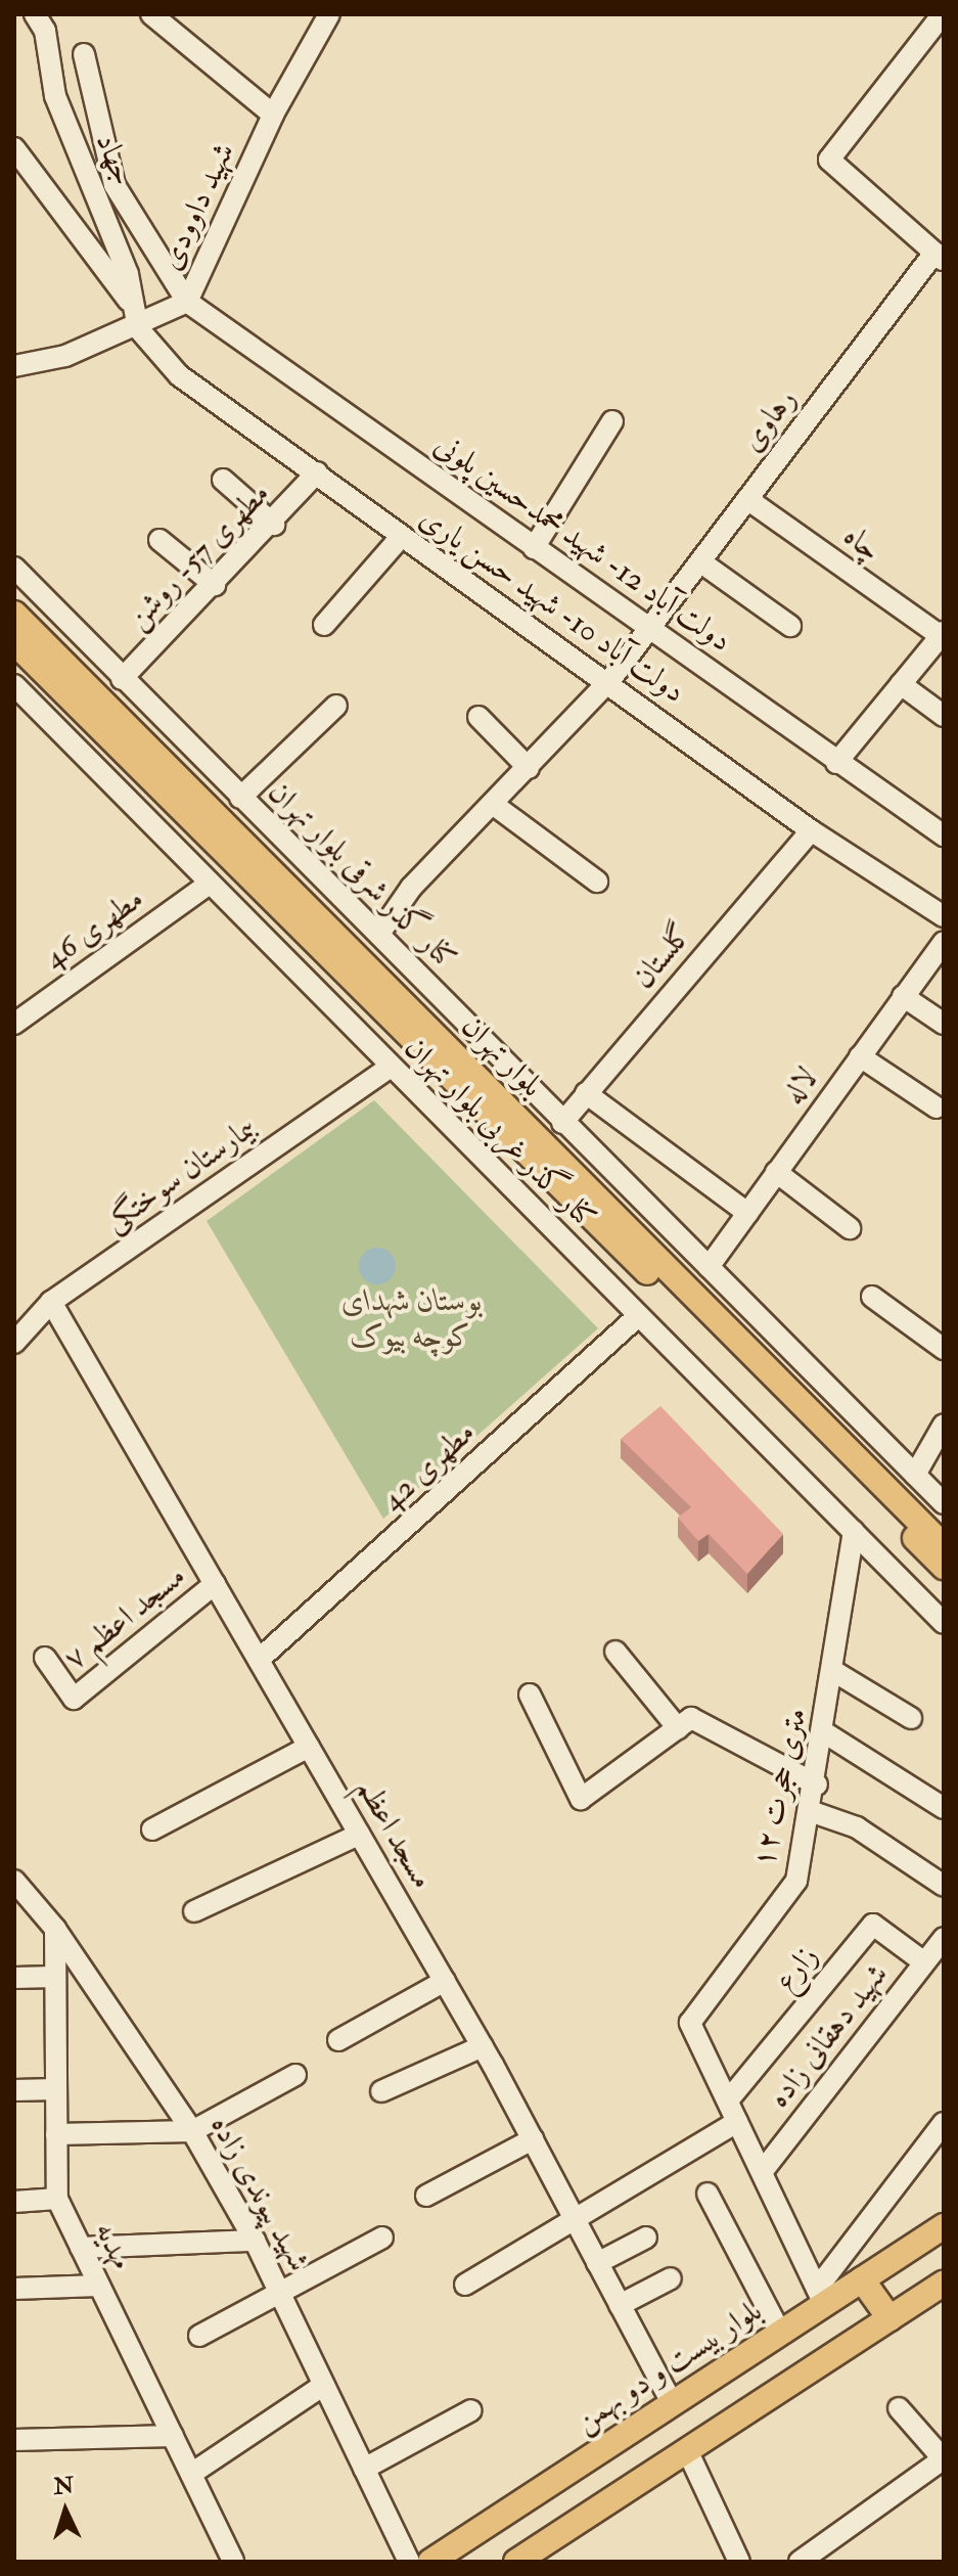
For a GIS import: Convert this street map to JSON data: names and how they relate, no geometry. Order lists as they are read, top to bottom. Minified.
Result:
{"streets":{"main road":["بلوار تهران","بلوار بیست و دو بهمن"],"street":["جهاد","شهید داوودی","رهاوی","دولت آباد 12- شهید محمدحسین پلونی","چاه","مطهری 57- روشن","دولت آباد 10- شهید حسن یاری","کنار گذر شرقی بلوار تهران","مطهری 46","گلستان","لاله","کنار گذر غربی بلوار تهران","بیمارستان سوختگی","مطهری 42","مسجد اعظم ۷","۱۲ متری حجرت","مسجد اعظم","زارع","شهید دهقانی زاده","شهید پیوندی زاده","مهدیه"]},"crossings":[["جهاد","شهید داوودی"],["جهاد","دولت آباد 12- شهید محمدحسین پلونی"],["جهاد","دولت آباد 10- شهید حسن یاری"],["شهید داوودی","دولت آباد 12- شهید محمدحسین پلونی"],["شهید داوودی","دولت آباد 10- شهید حسن یاری"],["رهاوی","دولت آباد 12- شهید محمدحسین پلونی"],["رهاوی","چاه"],["رهاوی","دولت آباد 10- شهید حسن یاری"],["مطهری 57- روشن","دولت آباد 10- شهید حسن یاری"],["مطهری 57- روشن","کنار گذر شرقی بلوار تهران"],["دولت آباد 10- شهید حسن یاری","گلستان"],["کنار گذر شرقی بلوار تهران","گلستان"],["کنار گذر شرقی بلوار تهران","لاله"],["مطهری 46","کنار گذر غربی بلوار تهران"],["کنار گذر غربی بلوار تهران","بیمارستان سوختگی"],["کنار گذر غربی بلوار تهران","مطهری 42"],["کنار گذر غربی بلوار تهران","۱۲ متری حجرت"],["بیمارستان سوختگی","مسجد اعظم"],["مطهری 42","مسجد اعظم"],["مسجد اعظم ۷","مسجد اعظم"],["۱۲ متری حجرت","زارع"],["مسجد اعظم","بلوار بیست و دو بهمن"],["زارع","شهید دهقانی زاده"],["شهید پیوندی زاده","مهدیه"]],"parks":["بوستان شهدای کوچه بیوک"],"north":"top"}
